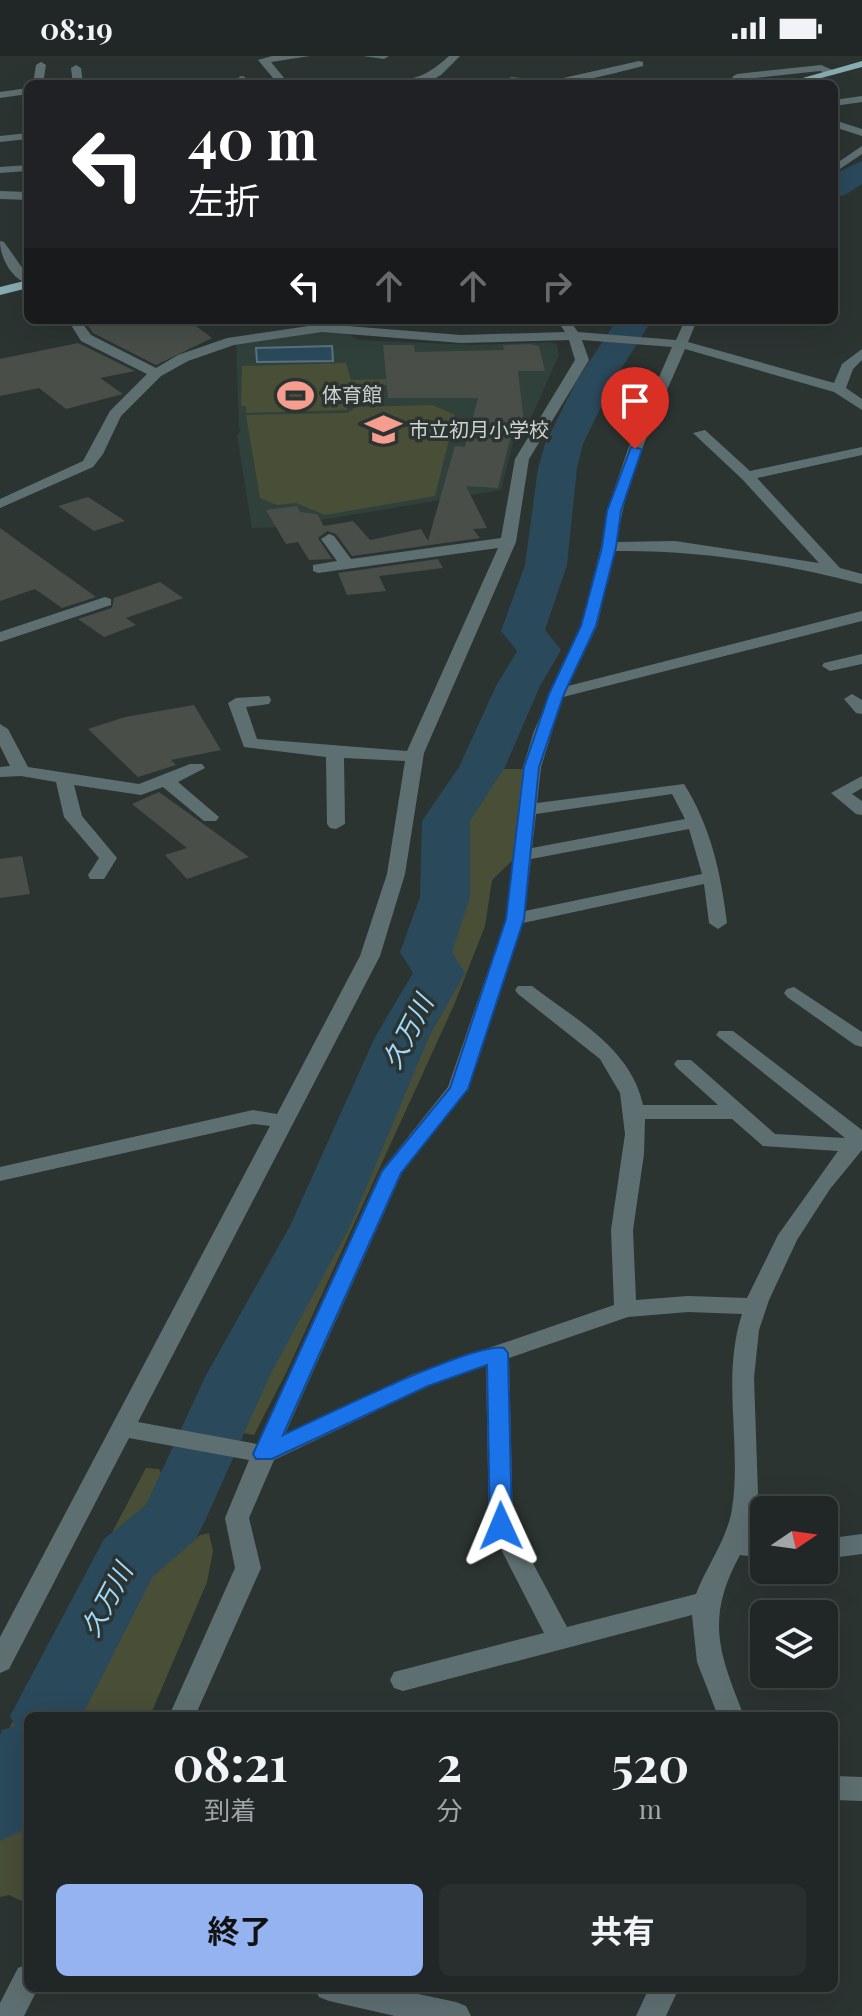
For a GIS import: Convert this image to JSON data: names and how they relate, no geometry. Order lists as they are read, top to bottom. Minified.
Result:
{"water":["久万川"],"places":{"sports":["体育館"],"school or university":["市立初月小学校"]},"north":"right","page":{"status":"08:19","turn":["40 m","左折"],"eta":["08:21","到着","2","分","520","m"],"buttons":["終了","共有"]}}
